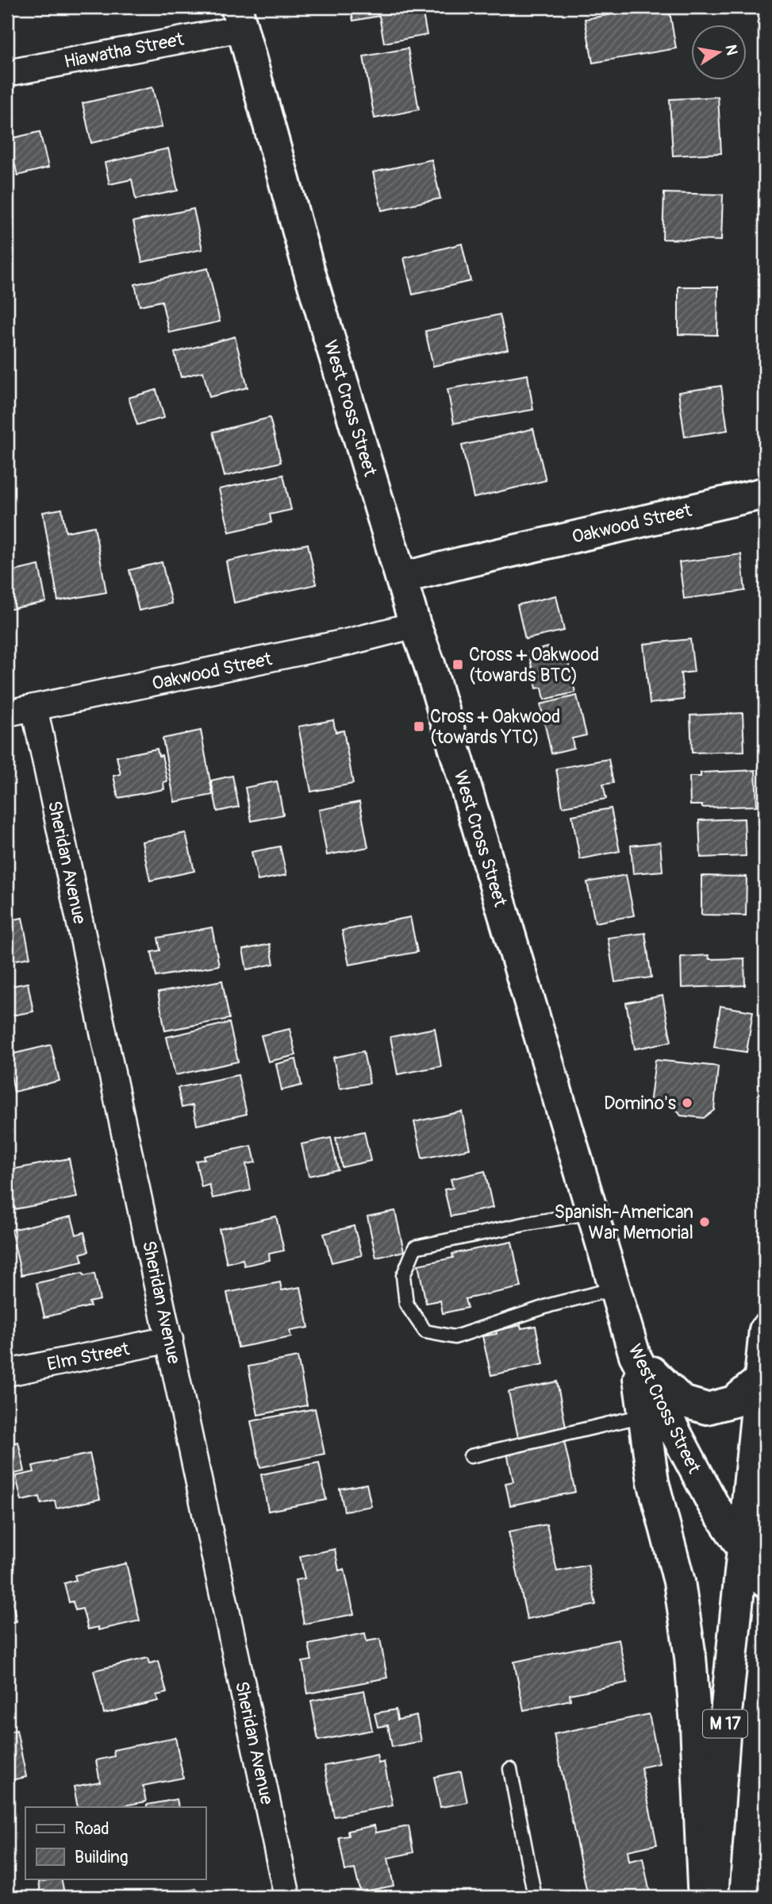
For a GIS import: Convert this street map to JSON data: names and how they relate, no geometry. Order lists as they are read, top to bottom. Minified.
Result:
{"streets":{"main road":["West Cross Street","Oakwood Street","M 17"],"street":["Hiawatha Street","Sheridan Avenue","Elm Street"]},"crossings":[["Hiawatha Street","West Cross Street"],["West Cross Street","Oakwood Street"],["West Cross Street","M 17"],["Oakwood Street","Sheridan Avenue"],["Sheridan Avenue","Elm Street"]],"places":{"transit":["Cross + Oakwood (towards BTC)","Cross + Oakwood (towards YTC)"],"other":["Domino's","Spanish-American War Memorial"]},"legend":["Road","Building"],"north":"right"}
